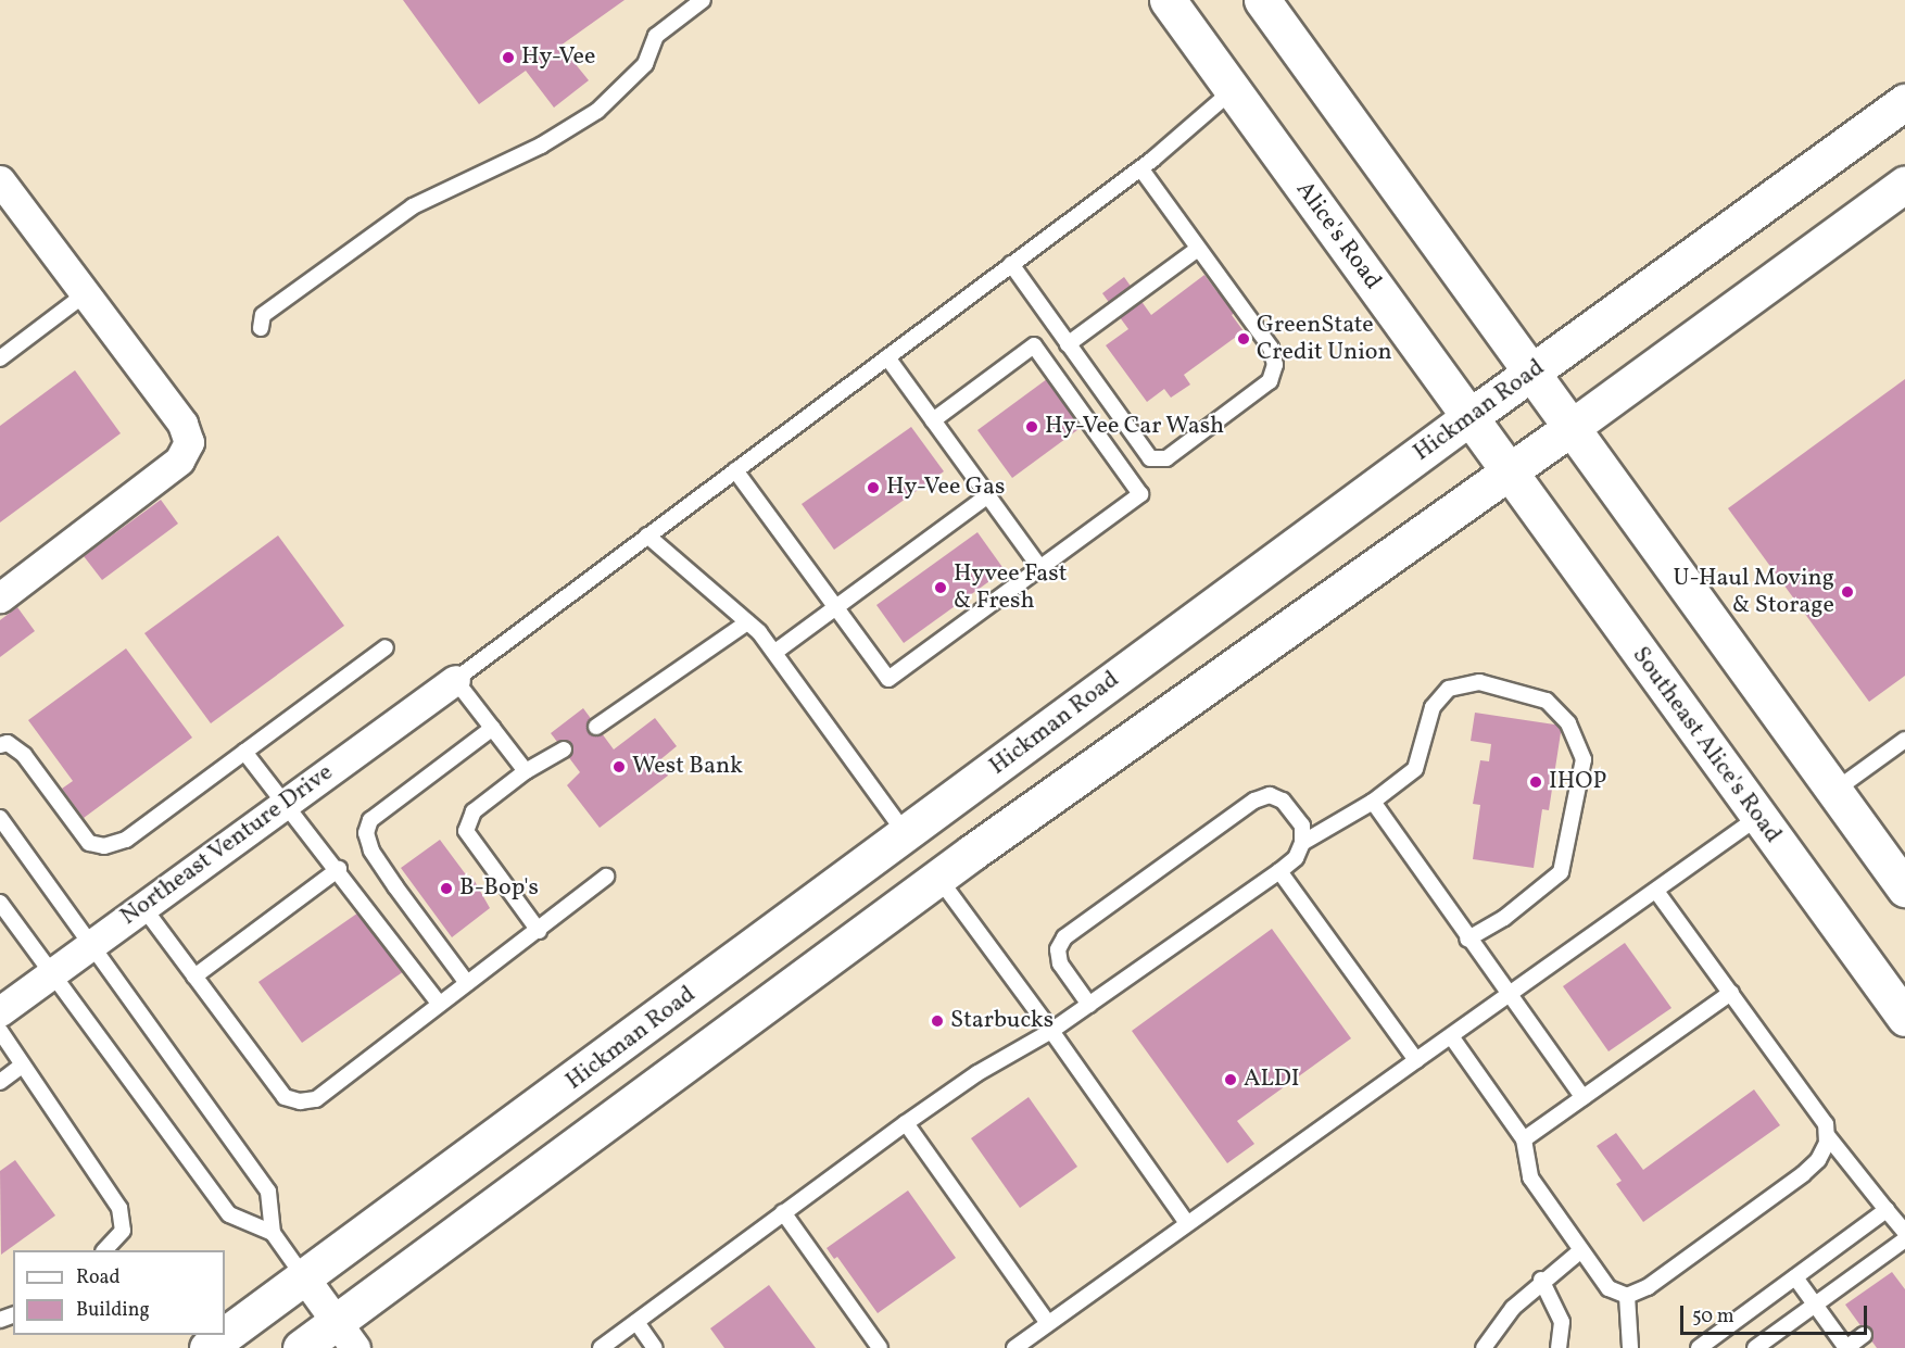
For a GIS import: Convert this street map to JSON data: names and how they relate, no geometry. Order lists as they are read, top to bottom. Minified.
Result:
{"streets":{"main road":["Alice's Road","Hickman Road","Southeast Alice's Road"],"street":["Northeast Venture Drive"]},"crossings":[["Alice's Road","Hickman Road"],["Alice's Road","Southeast Alice's Road"]],"places":["Hy-Vee","GreenState Credit Union","Hy-Vee Car Wash","Hy-Vee Gas","Hyvee Fast & Fresh","U-Haul Moving & Storage","West Bank","IHOP","B-Bop's","Starbucks","ALDI"],"legend":["Road","Building"],"scale_bar":"50 m"}
